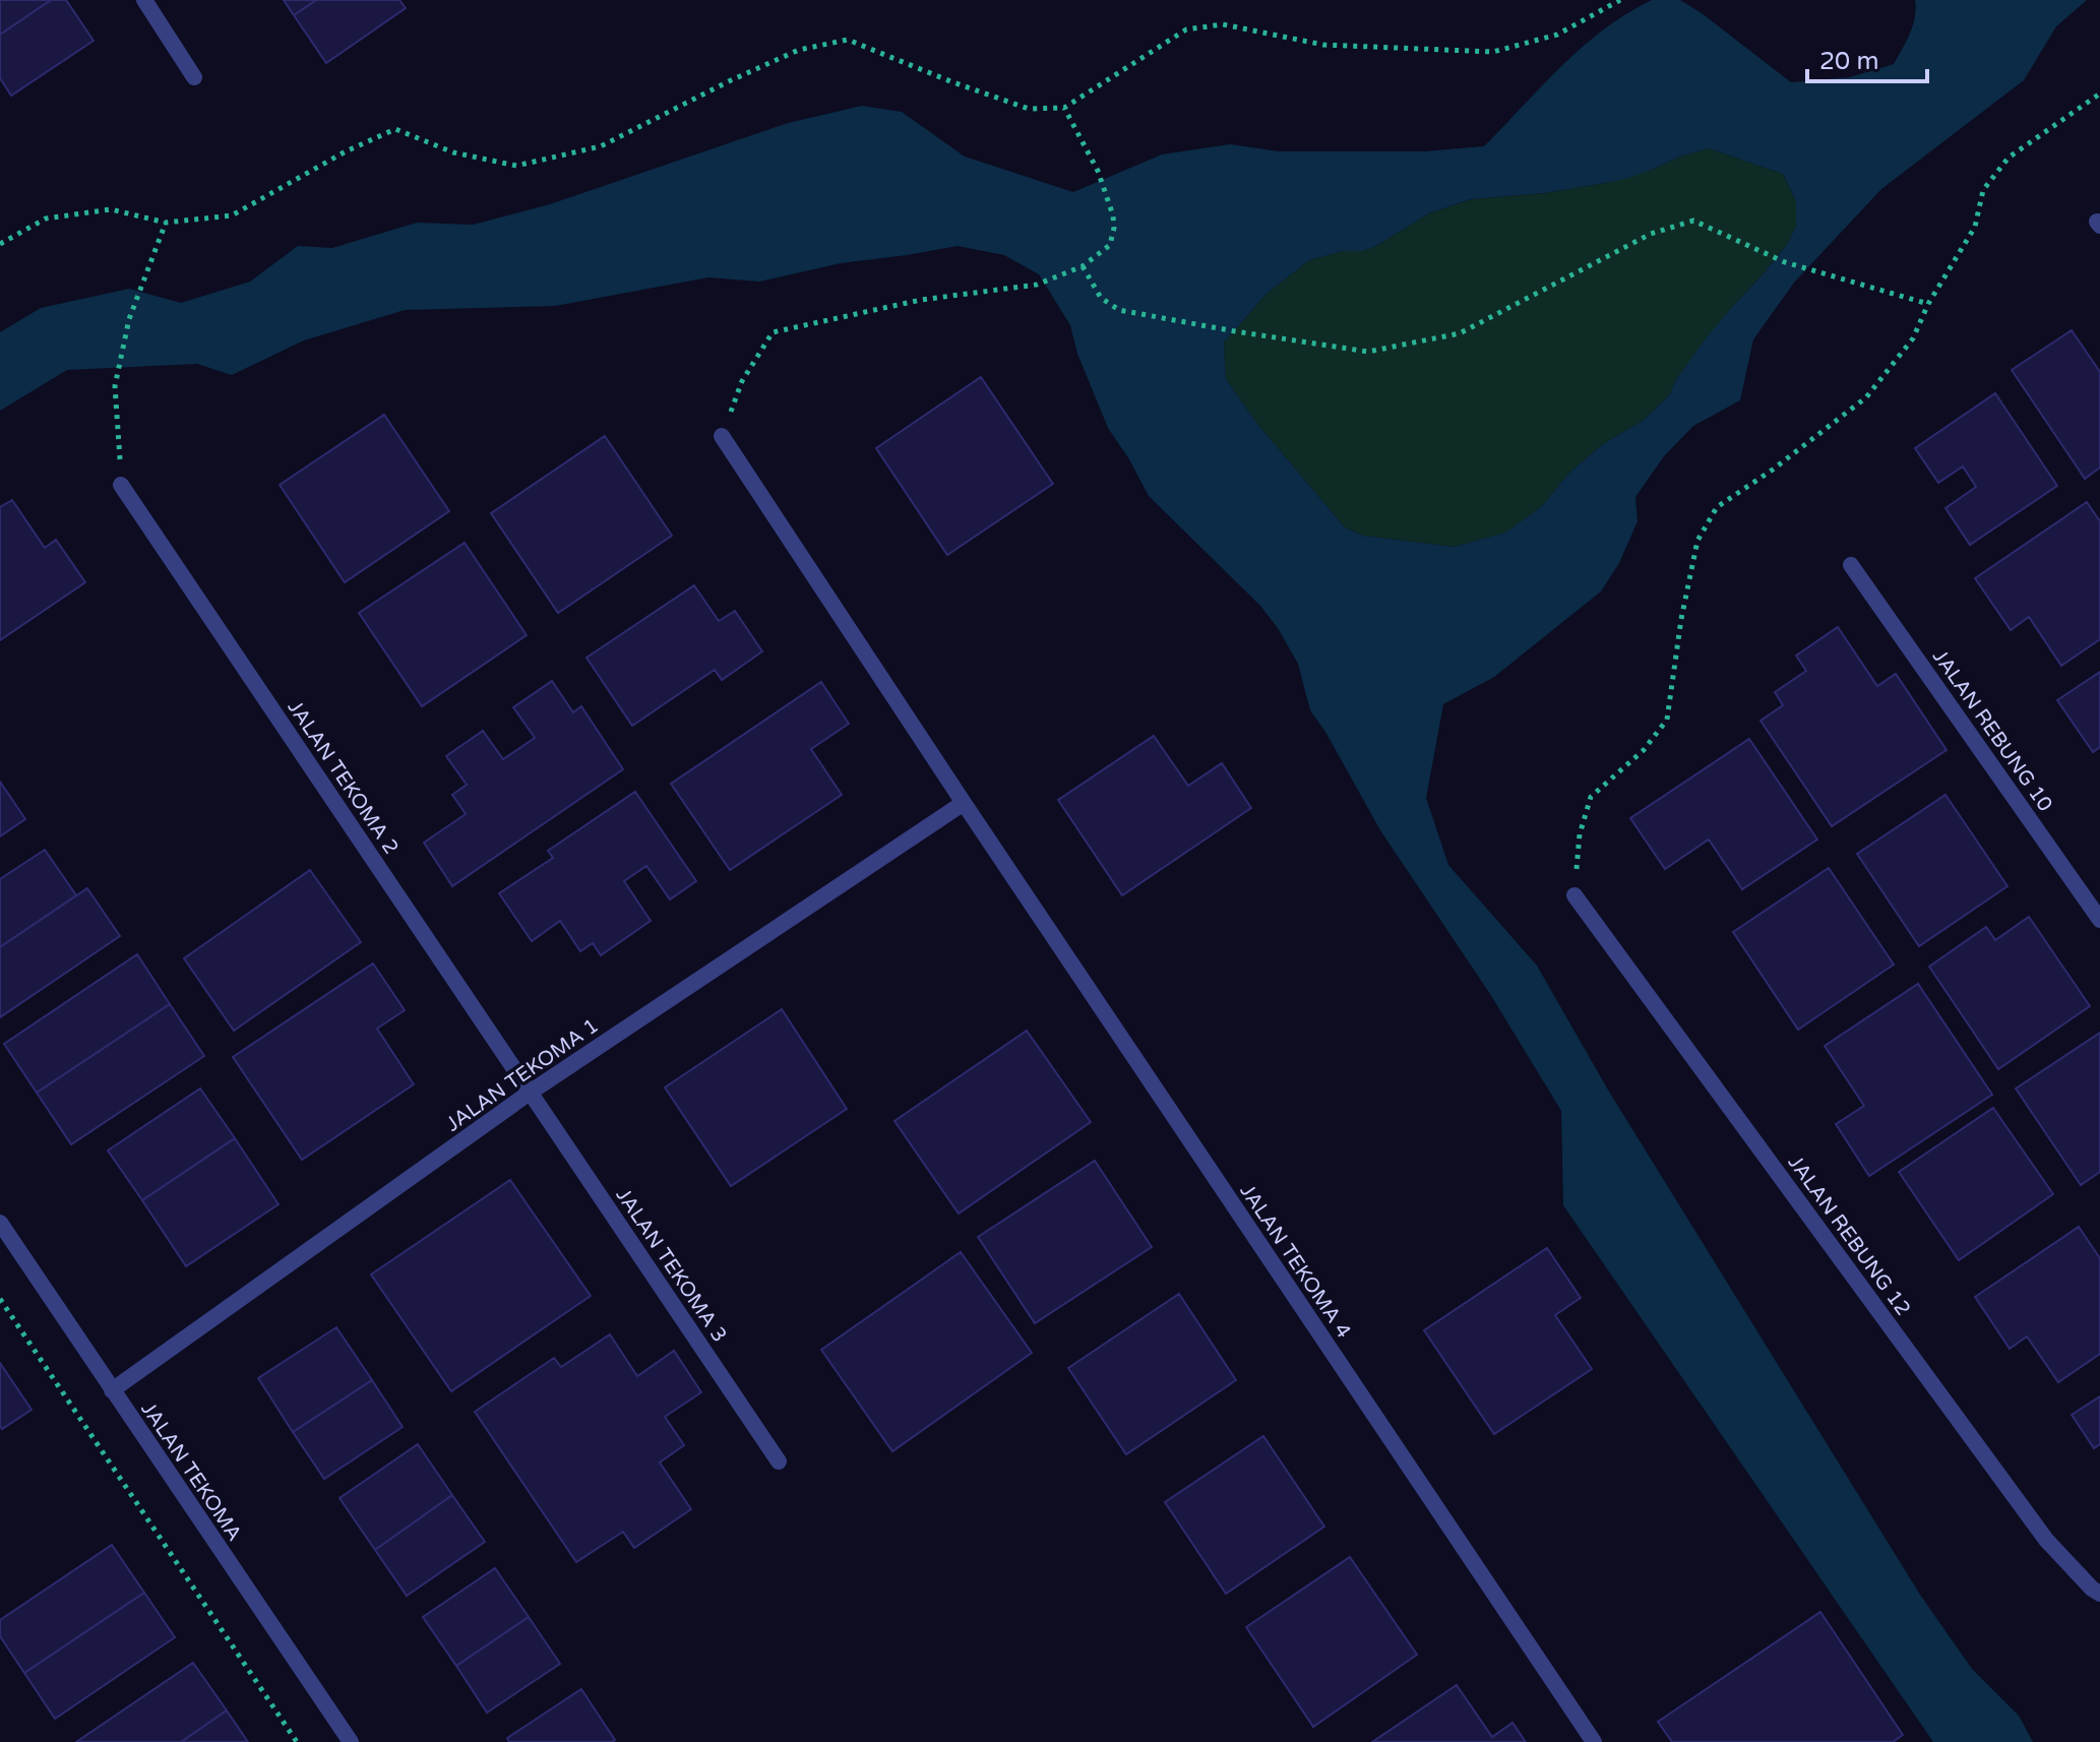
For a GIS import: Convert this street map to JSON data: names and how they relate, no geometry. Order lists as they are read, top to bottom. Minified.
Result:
{"streets":{"street":["JALAN REBUNG 10","JALAN TEKOMA 2","JALAN TEKOMA 1","JALAN REBUNG 12","JALAN TEKOMA 4","JALAN TEKOMA 3","JALAN TEKOMA"]},"crossings":[["JALAN TEKOMA 2","JALAN TEKOMA 1"],["JALAN TEKOMA 2","JALAN TEKOMA 3"],["JALAN TEKOMA 1","JALAN TEKOMA 4"],["JALAN TEKOMA 1","JALAN TEKOMA 3"],["JALAN TEKOMA 1","JALAN TEKOMA"]],"scale_bar":"20 m"}
